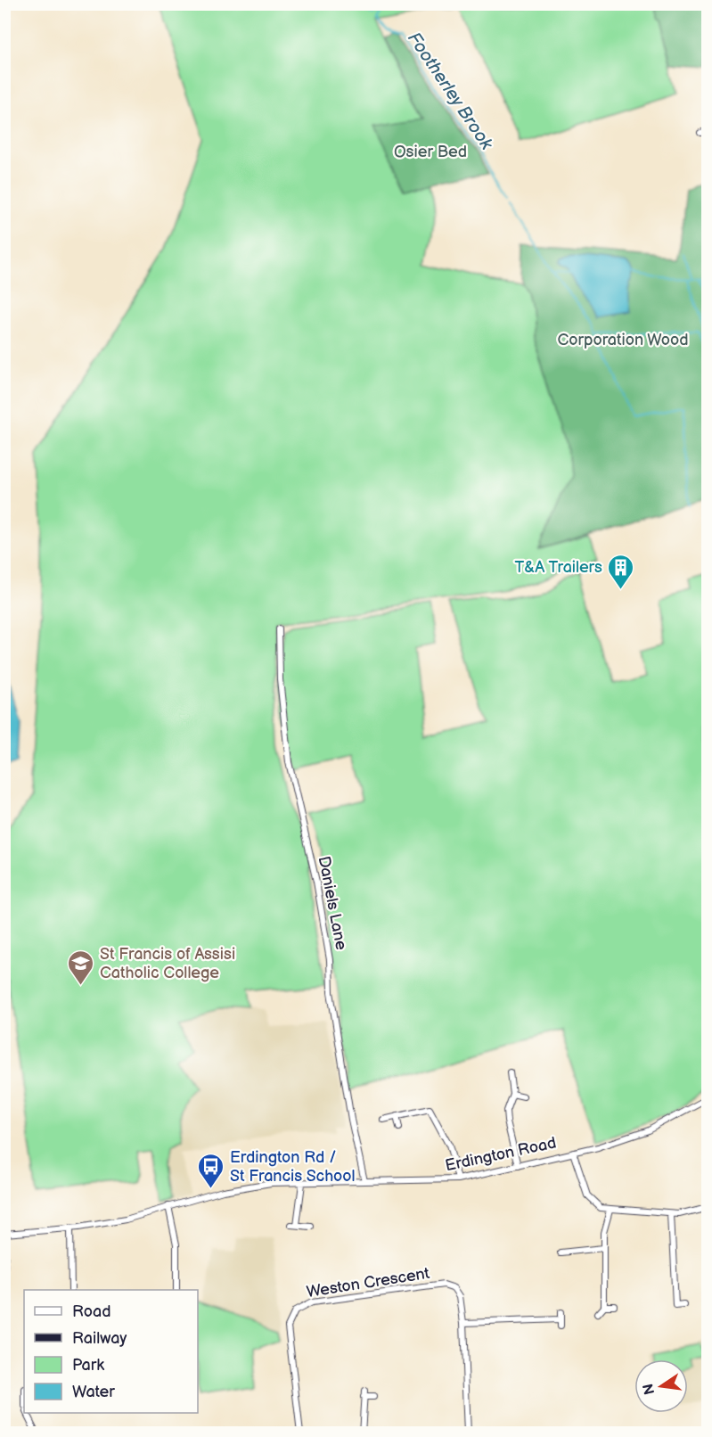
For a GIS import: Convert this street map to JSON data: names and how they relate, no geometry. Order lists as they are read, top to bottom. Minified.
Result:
{"streets":{"street":["Daniels Lane","Erdington Road","Weston Crescent"]},"crossings":[["Daniels Lane","Erdington Road"]],"water":["Footherley Brook"],"parks":["Osier Bed","Corporation Wood"],"places":{"building":["T&A Trailers"],"school or university":["St Francis of Assisi Catholic College"],"bus stop":["Erdington Rd / St Francis School"]},"legend":["Road","Railway","Park","Water"],"north":"left"}
